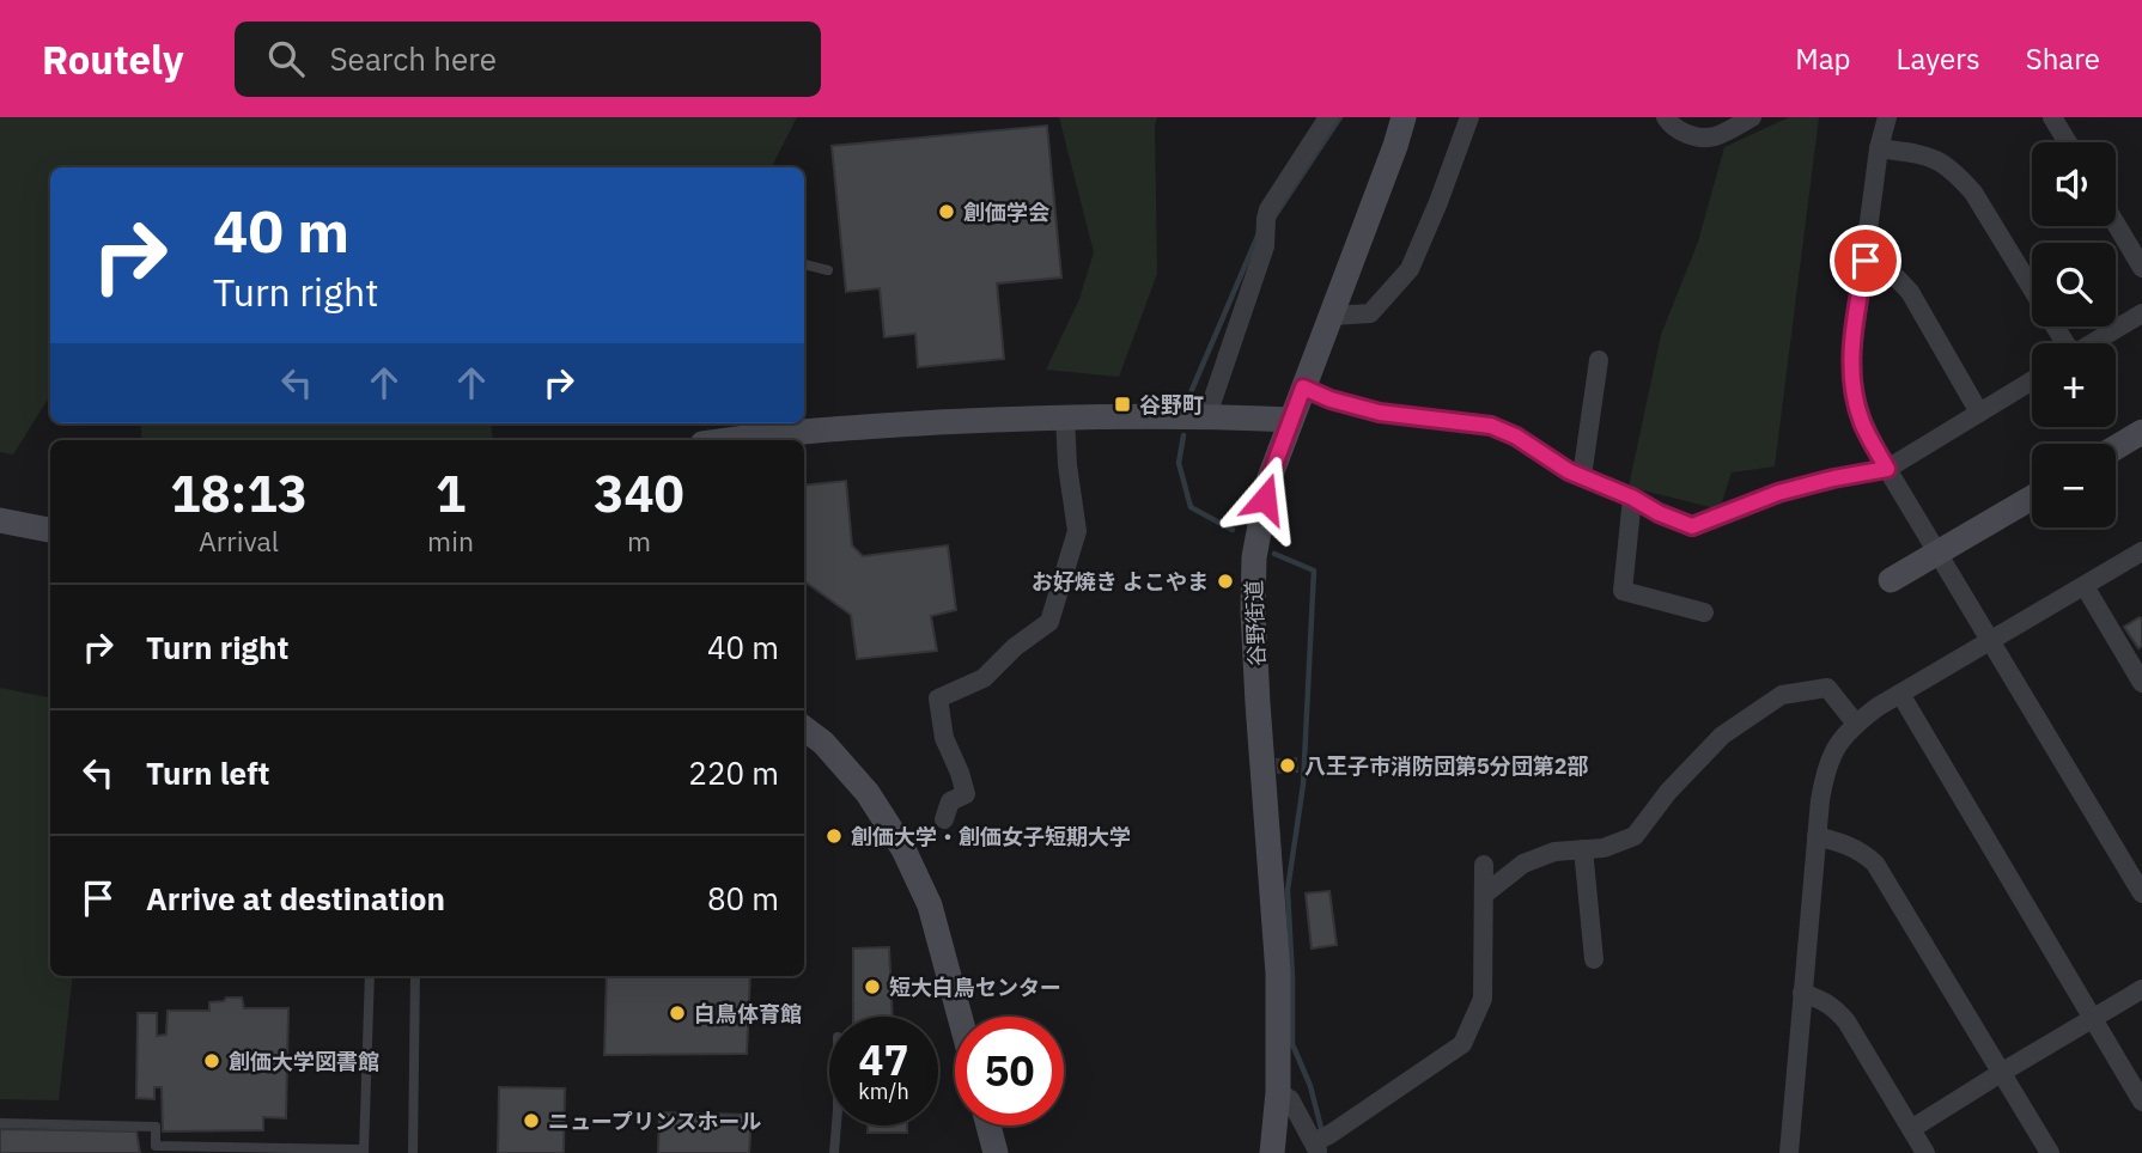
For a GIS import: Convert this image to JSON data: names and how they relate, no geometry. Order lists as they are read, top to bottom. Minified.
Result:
{"streets":{"street":["谷野街道"]},"places":{"other":["創価学会","お好焼き よこやま","八王子市消防団第5分団第2部","創価大学・創価女子短期大学","短大白鳥センター","白鳥体育館","創価大学図書館","ニュープリンスホール"],"transit":["谷野町"]},"page":{"header":"Routely","search":"Search here","nav":["Map","Layers","Share"],"map_buttons":["+","−"],"turn":["40 m","Turn right"],"eta":["18:13","Arrival","1","min","340","m"],"list":[{"name":"Turn right","value":"40 m"},{"name":"Turn left","value":"220 m"},{"name":"Arrive at destination","value":"80 m"}],"speed":"47 km/h","limit":"50"}}
